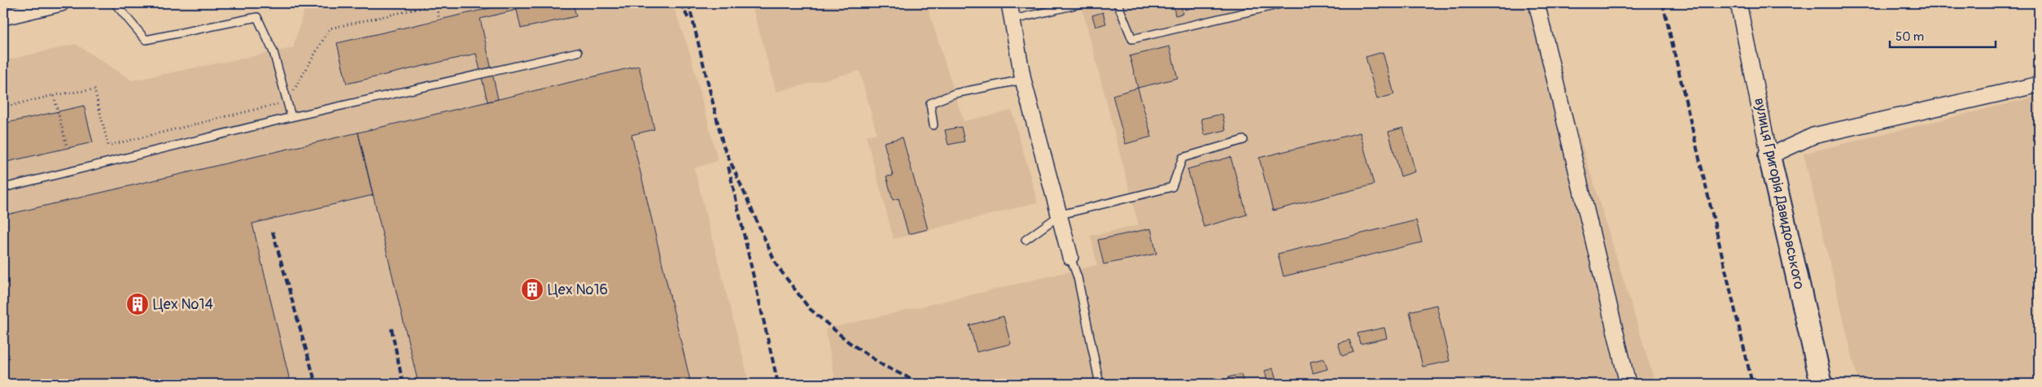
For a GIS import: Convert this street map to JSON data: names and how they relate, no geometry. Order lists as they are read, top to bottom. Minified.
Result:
{"streets":{"street":["вулиця Григорія Давидовського"]},"places":{"building":["Цех №16","Цех №14"]},"scale_bar":"50 m"}
